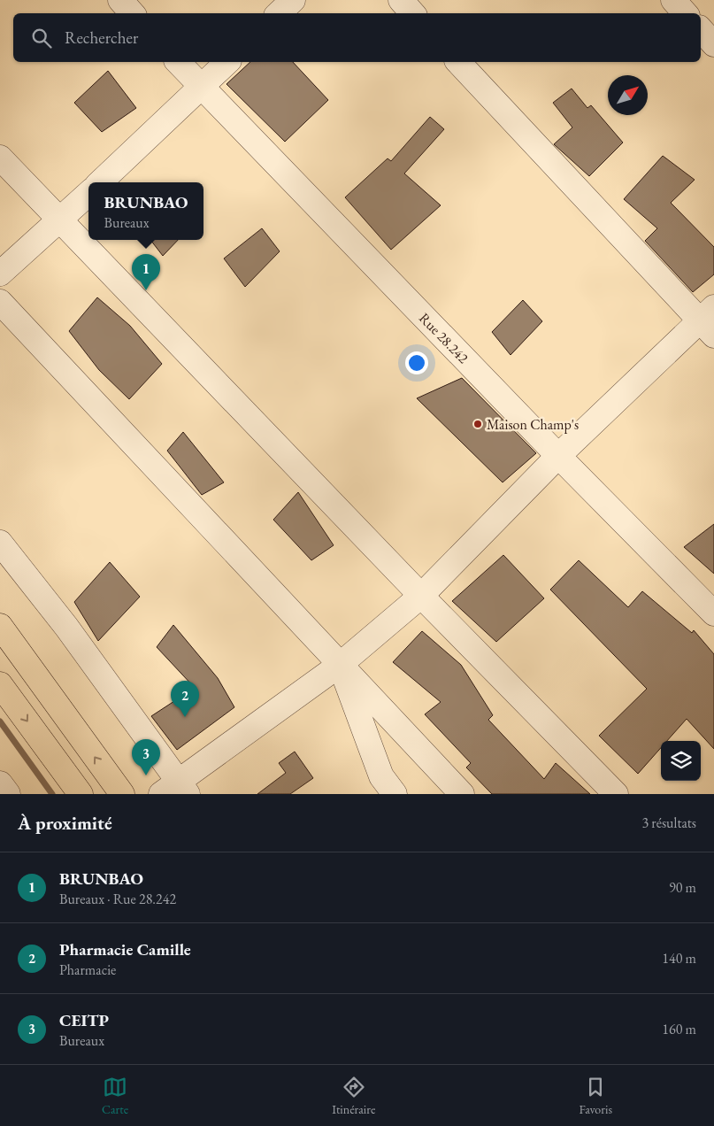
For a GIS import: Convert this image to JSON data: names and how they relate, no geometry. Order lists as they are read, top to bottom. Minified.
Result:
{"streets":{"street":["Rue 28.242"]},"places":["Maison Champ's"],"north":"top right","page":{"search":"Rechercher","popup":["BRUNBAO","Bureaux"],"pins":["1","2","3"],"heading":["À proximité","3 résultats"],"list":[{"mark":"1","name":"BRUNBAO","note":"Bureaux · Rue 28.242","value":"90 m"},{"mark":"2","name":"Pharmacie Camille","note":"Pharmacie","value":"140 m"},{"mark":"3","name":"CEITP","note":"Bureaux","value":"160 m"}],"nav":["Carte","Itinéraire","Favoris"]}}
